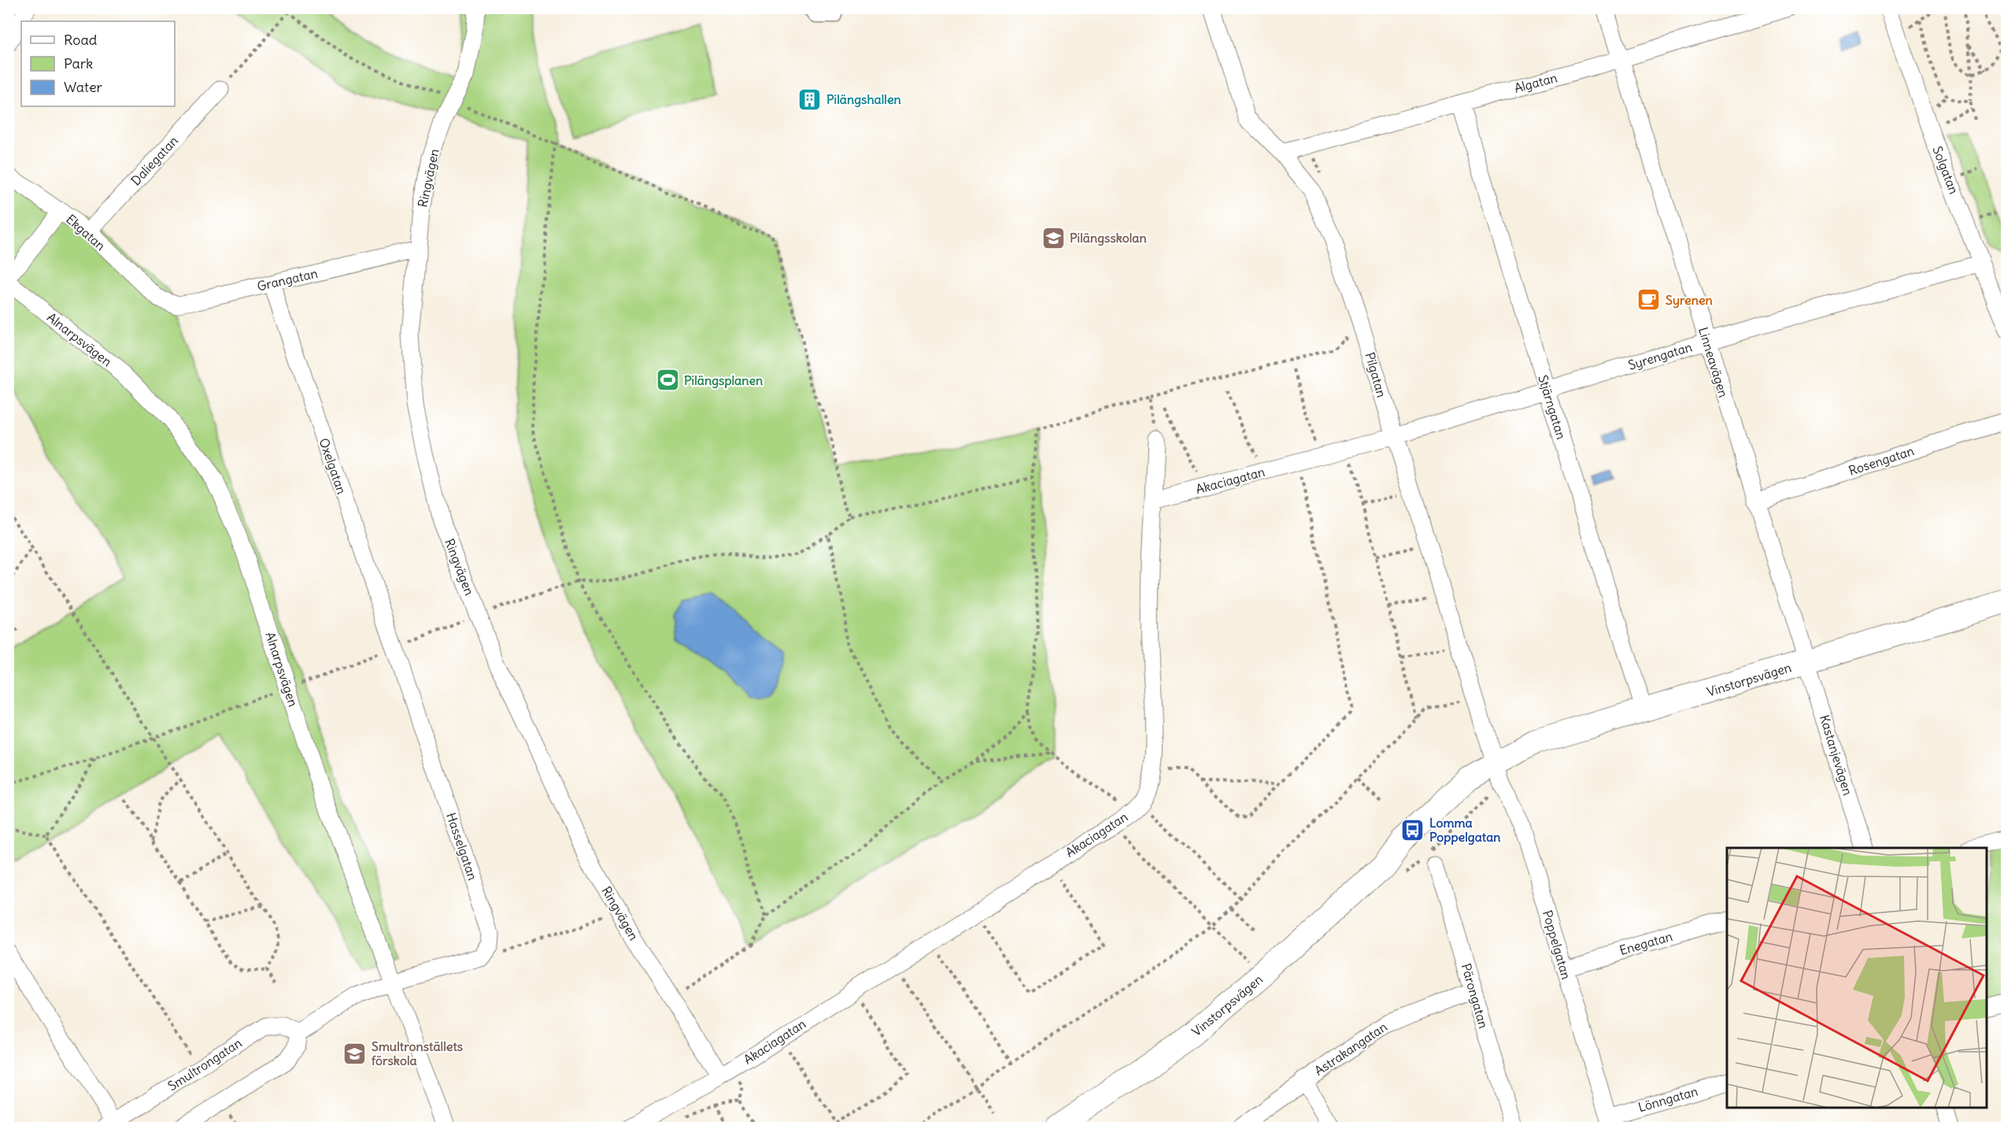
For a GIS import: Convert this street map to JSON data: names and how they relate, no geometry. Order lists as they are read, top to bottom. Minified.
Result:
{"streets":{"street":["Algatan","Daliegatan","Solgatan","Ringvägen","Ekgatan","Grangatan","Alnarpsvägen","Syrengatan","Linneavägen","Pilgatan","Stjärngatan","Rosengatan","Oxelgatan","Akaciagatan","Vinstorpsvägen","Kastanjevägen","Hasselgatan","Enegatan","Poppelgatan","Pärongatan","Astrakangatan","Smultrongatan","Lönngatan"]},"crossings":[["Algatan","Linneavägen"],["Algatan","Pilgatan"],["Algatan","Stjärngatan"],["Daliegatan","Ekgatan"],["Solgatan","Syrengatan"],["Ringvägen","Grangatan"],["Ringvägen","Akaciagatan"],["Ekgatan","Grangatan"],["Grangatan","Oxelgatan"],["Syrengatan","Linneavägen"],["Syrengatan","Pilgatan"],["Syrengatan","Stjärngatan"],["Syrengatan","Akaciagatan"],["Linneavägen","Rosengatan"],["Linneavägen","Vinstorpsvägen"],["Linneavägen","Kastanjevägen"],["Pilgatan","Akaciagatan"],["Pilgatan","Vinstorpsvägen"],["Pilgatan","Poppelgatan"],["Stjärngatan","Vinstorpsvägen"],["Oxelgatan","Hasselgatan"],["Vinstorpsvägen","Kastanjevägen"],["Vinstorpsvägen","Poppelgatan"],["Enegatan","Poppelgatan"],["Poppelgatan","Lönngatan"],["Pärongatan","Astrakangatan"]],"places":{"building":["Pilängshallen"],"school or university":["Pilängsskolan","Smultronställets förskola"],"cafe":["Syrenen"],"sports":["Pilängsplanen"],"bus stop":["Lomma Poppelgatan"]},"legend":["Road","Park","Water"]}
